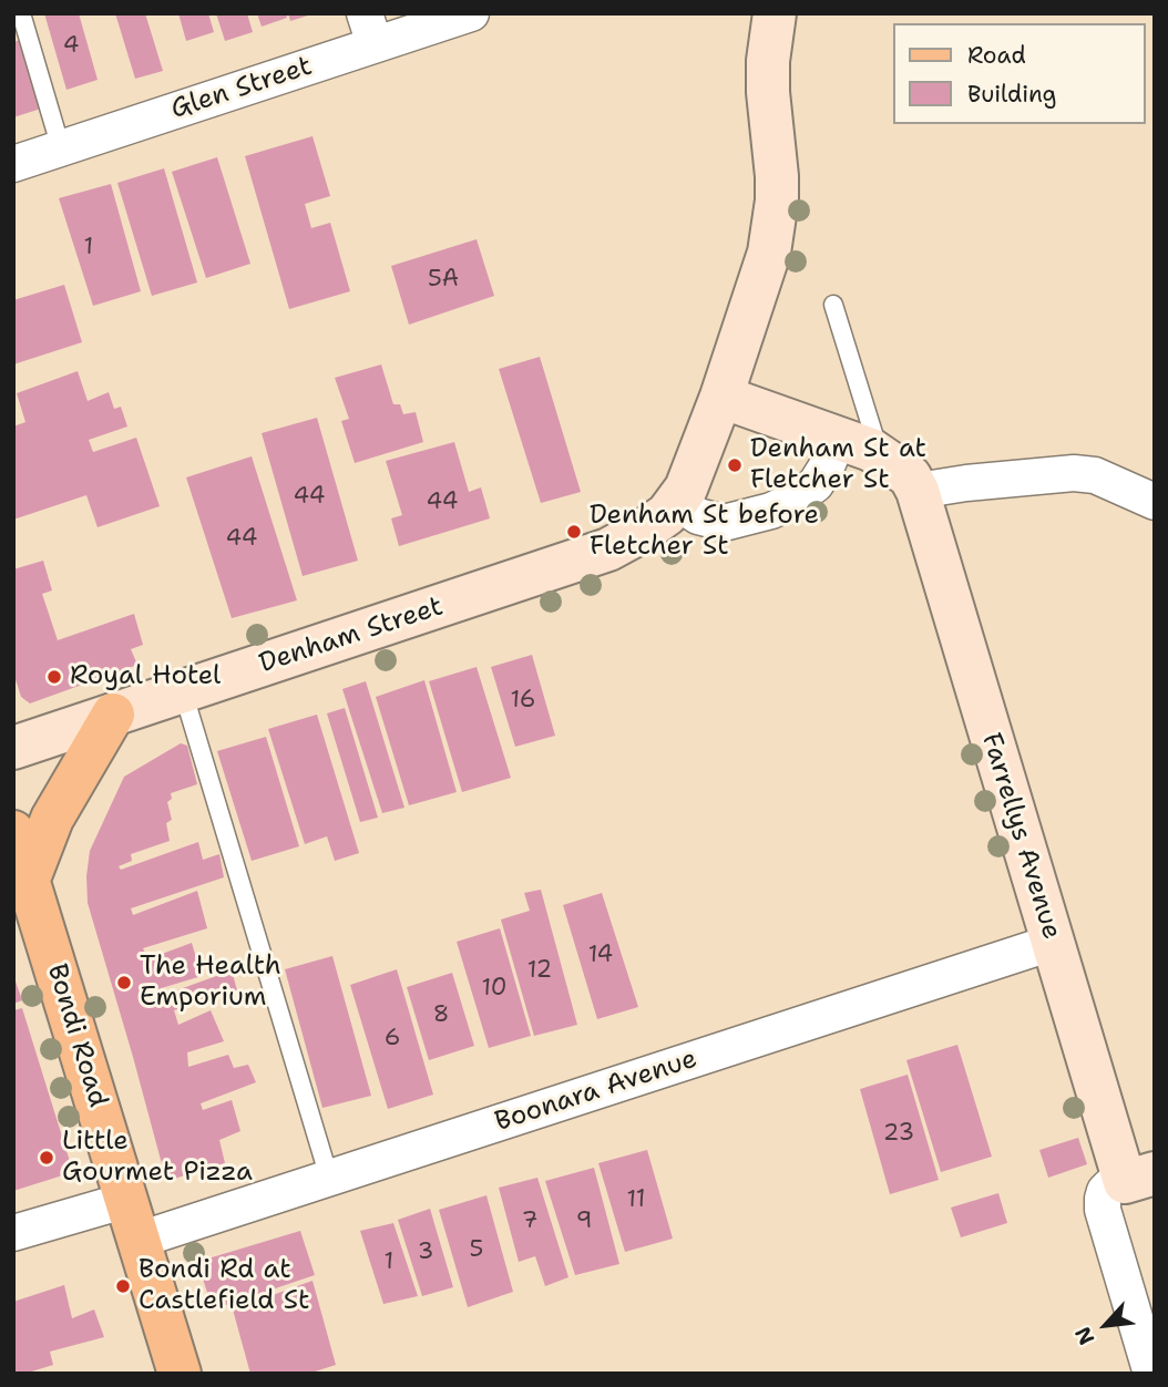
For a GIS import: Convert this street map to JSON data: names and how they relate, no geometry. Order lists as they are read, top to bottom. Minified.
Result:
{"streets":{"main road":["Bondi Road"],"street":["Glen Street","Denham Street","Farrellys Avenue","Boonara Avenue"]},"crossings":[["Farrellys Avenue","Boonara Avenue"],["Bondi Road","Boonara Avenue"]],"places":["Denham St at Fletcher St","Denham St before Fletcher St","Royal Hotel","The Health Emporium","Little Gourmet Pizza","Bondi Rd at Castlefield St"],"house_numbers":["4","1","5A","44","44","44","16","14","12","10","8","6","23","11","7","9","5","3","1"],"legend":["Road","Building"],"north":"bottom left"}
